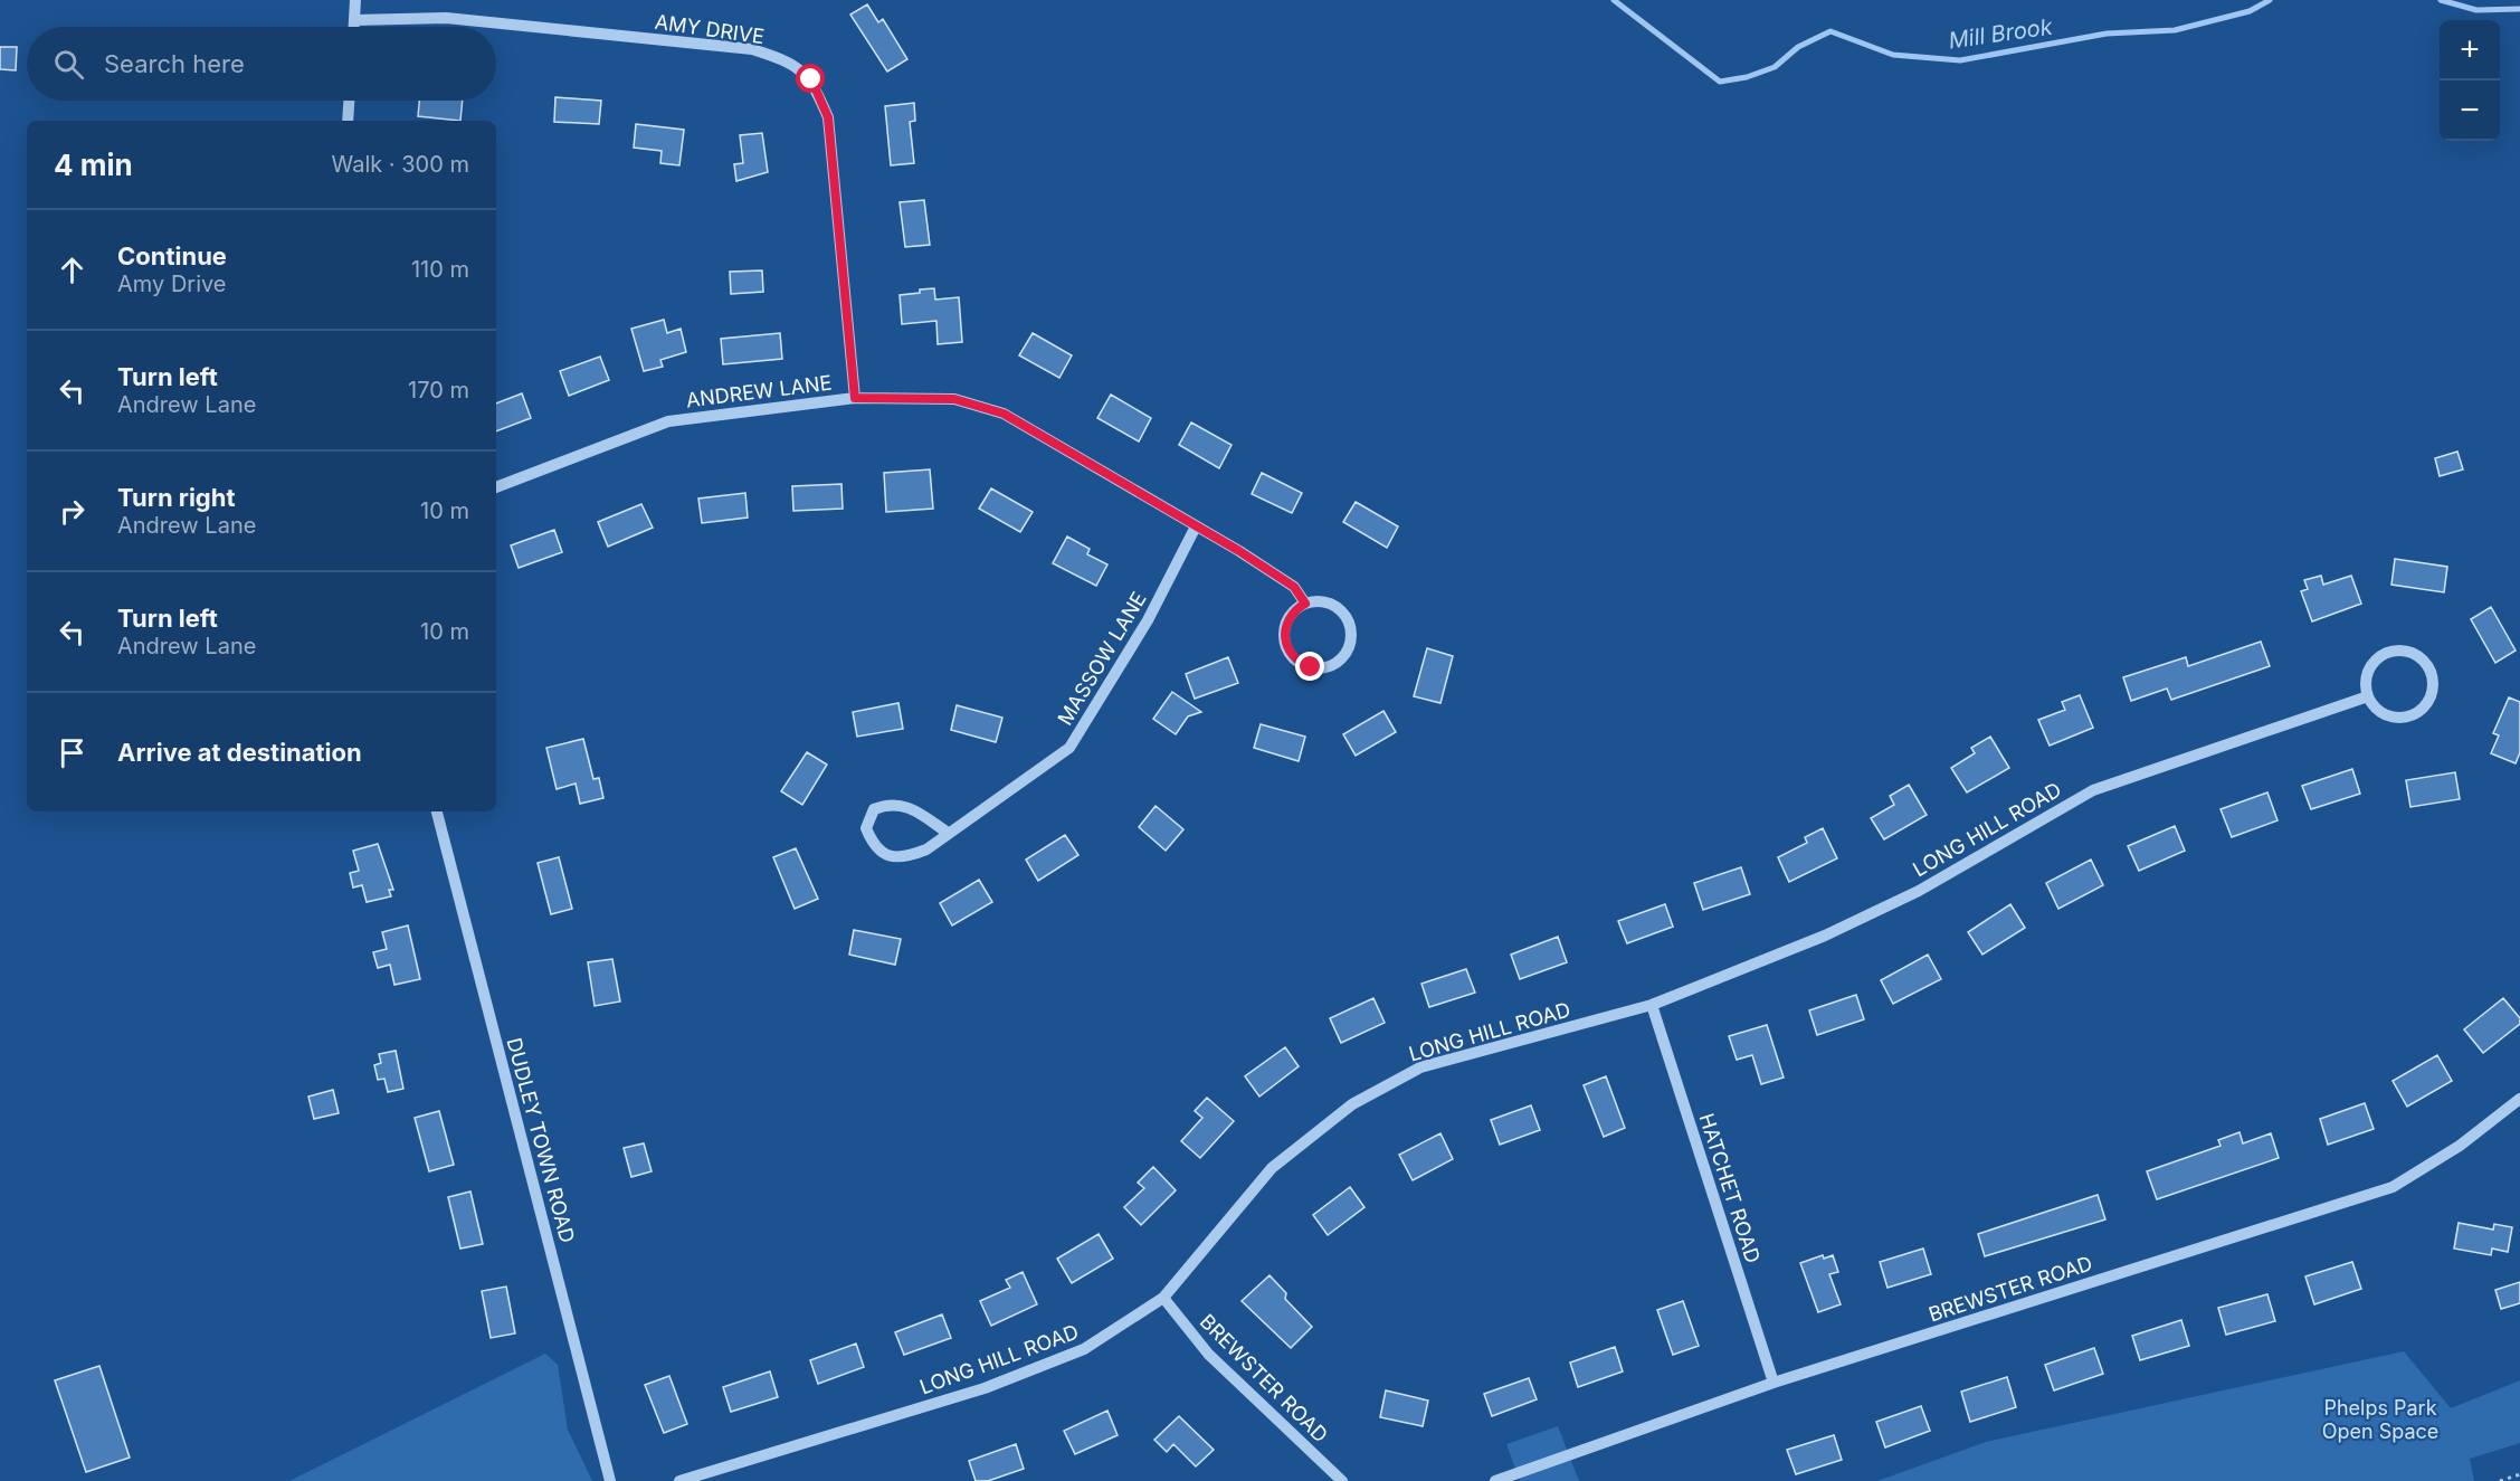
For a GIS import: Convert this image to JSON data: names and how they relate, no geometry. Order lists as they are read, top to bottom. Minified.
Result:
{"streets":{"street":["AMY DRIVE","ANDREW LANE","MASSOW LANE","LONG HILL ROAD","DUDLEY TOWN ROAD","HATCHET ROAD","BREWSTER ROAD"]},"crossings":[["AMY DRIVE","ANDREW LANE"],["ANDREW LANE","MASSOW LANE"],["LONG HILL ROAD","HATCHET ROAD"],["LONG HILL ROAD","BREWSTER ROAD"],["HATCHET ROAD","BREWSTER ROAD"]],"water":["Mill Brook"],"parks":["Phelps Park Open Space"],"page":{"map_buttons":["+","−"],"search":"Search here","heading":["4 min","Walk · 300 m"],"list":[["Continue","Amy Drive","110 m"],["Turn left","Andrew Lane","170 m"],["Turn right","Andrew Lane","10 m"],["Turn left","Andrew Lane","10 m"],"Arrive at destination"]}}
